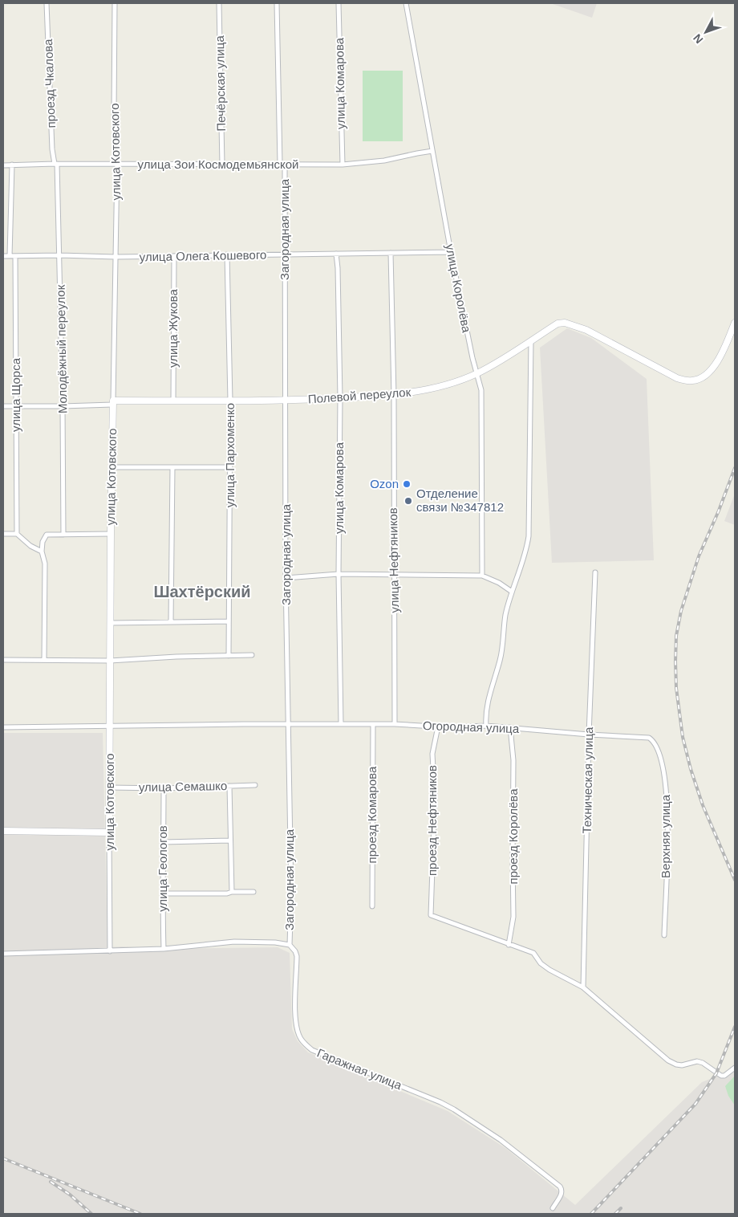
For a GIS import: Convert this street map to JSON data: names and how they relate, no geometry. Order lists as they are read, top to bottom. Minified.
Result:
{"streets":{"street":["проезд Чкалова","Печёрская улица","улица Комарова","улица Котовского","улица Зои Космодемьянской","Загородная улица","улица Олега Кошевого","улица Королёва","улица Жукова","Молодёжный переулок","улица Щорса","Полевой переулок","улица Пархоменко","улица Нефтяников","Огородная улица","Техническая улица","улица Семашко","проезд Комарова","проезд Нефтяников","проезд Королёва","Верхняя улица","улица Геологов","Гаражная улица"]},"crossings":[["проезд Чкалова","улица Зои Космодемьянской"],["проезд Чкалова","Молодёжный переулок"],["Печёрская улица","улица Зои Космодемьянской"],["улица Комарова","улица Зои Космодемьянской"],["улица Комарова","улица Олега Кошевого"],["улица Комарова","Полевой переулок"],["улица Комарова","Огородная улица"],["улица Котовского","улица Зои Космодемьянской"],["улица Котовского","улица Олега Кошевого"],["улица Котовского","Полевой переулок"],["улица Котовского","Огородная улица"],["улица Котовского","улица Семашко"],["улица Зои Космодемьянской","Загородная улица"],["улица Зои Космодемьянской","улица Королёва"],["улица Зои Космодемьянской","Молодёжный переулок"],["Загородная улица","улица Олега Кошевого"],["Загородная улица","Полевой переулок"],["Загородная улица","Огородная улица"],["Загородная улица","Гаражная улица"],["улица Олега Кошевого","улица Королёва"],["улица Олега Кошевого","улица Жукова"],["улица Олега Кошевого","Молодёжный переулок"],["улица Олега Кошевого","улица Щорса"],["улица Олега Кошевого","улица Пархоменко"],["улица Олега Кошевого","улица Нефтяников"],["улица Королёва","Полевой переулок"],["улица Жукова","Полевой переулок"],["Молодёжный переулок","Полевой переулок"],["улица Щорса","Полевой переулок"],["Полевой переулок","улица Пархоменко"],["Полевой переулок","улица Нефтяников"],["улица Нефтяников","Огородная улица"],["Огородная улица","Техническая улица"],["Огородная улица","проезд Комарова"],["Огородная улица","проезд Нефтяников"],["Огородная улица","проезд Королёва"],["Огородная улица","Верхняя улица"],["улица Семашко","улица Геологов"],["проезд Нефтяников","проезд Королёва"]],"districts":["Шахтёрский"],"places":["Ozon","Отделение связи №347812"],"north":"bottom left"}
